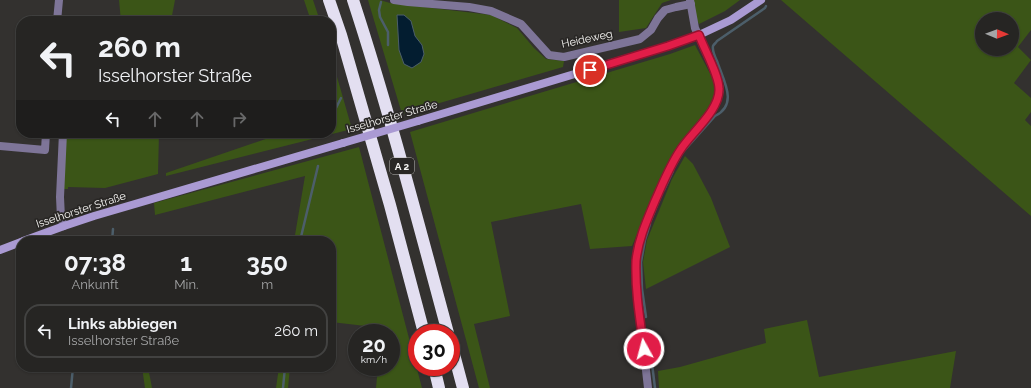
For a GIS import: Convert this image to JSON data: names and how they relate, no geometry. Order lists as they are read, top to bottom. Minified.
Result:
{"streets":{"highway":["A 2"],"street":["Heideweg","Isselhorster Straße"]},"crossings":[["Heideweg","Isselhorster Straße"]],"north":"right","page":{"turn":["260 m","Isselhorster Straße"],"eta":["07:38","Ankunft","1","Min.","350","m"],"list":[{"name":"Links abbiegen","note":"Isselhorster Straße","value":"260 m"}],"speed":"20 km/h","limit":"30"}}
